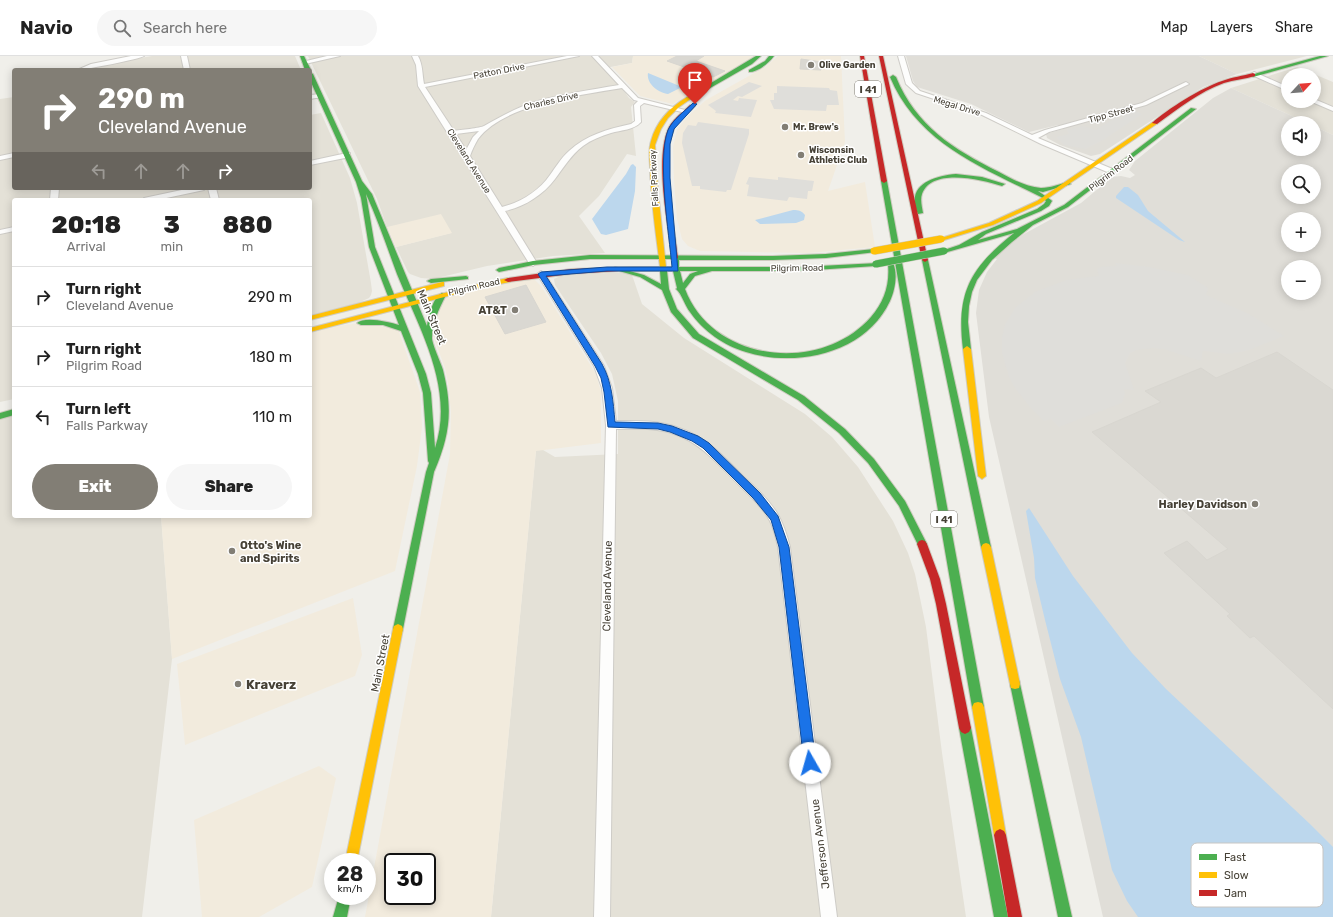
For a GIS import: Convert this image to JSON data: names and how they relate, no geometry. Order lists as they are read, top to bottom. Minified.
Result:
{"streets":{"main road":["I 41","Pilgrim Road","Falls Parkway","Main Street"],"street":["Patton Drive","Charles Drive","Megal Drive","Tipp Street","Cleveland Avenue","Jefferson Avenue"]},"crossings":[["Patton Drive","Cleveland Avenue"],["I 41","Falls Parkway"],["Charles Drive","Cleveland Avenue"],["Megal Drive","Tipp Street"],["Megal Drive","Pilgrim Road"],["Cleveland Avenue","Pilgrim Road"],["Cleveland Avenue","Jefferson Avenue"],["Pilgrim Road","Falls Parkway"],["Pilgrim Road","Main Street"]],"places":["Olive Garden","Mr. Brew's","Wisconsin Athletic Club","AT&T","Harley Davidson","Otto's Wine and Spirits","Kraverz"],"legend":["Fast","Slow","Jam"],"north":"top right","page":{"header":"Navio","search":"Search here","nav":["Map","Layers","Share"],"map_buttons":["+","−"],"turn":["290 m","Cleveland Avenue"],"eta":["20:18","Arrival","3","min","880","m"],"list":[{"name":"Turn right","note":"Cleveland Avenue","value":"290 m"},{"name":"Turn right","note":"Pilgrim Road","value":"180 m"},{"name":"Turn left","note":"Falls Parkway","value":"110 m"}],"buttons":["Exit","Share"],"speed":"28 km/h","limit":"30"}}
